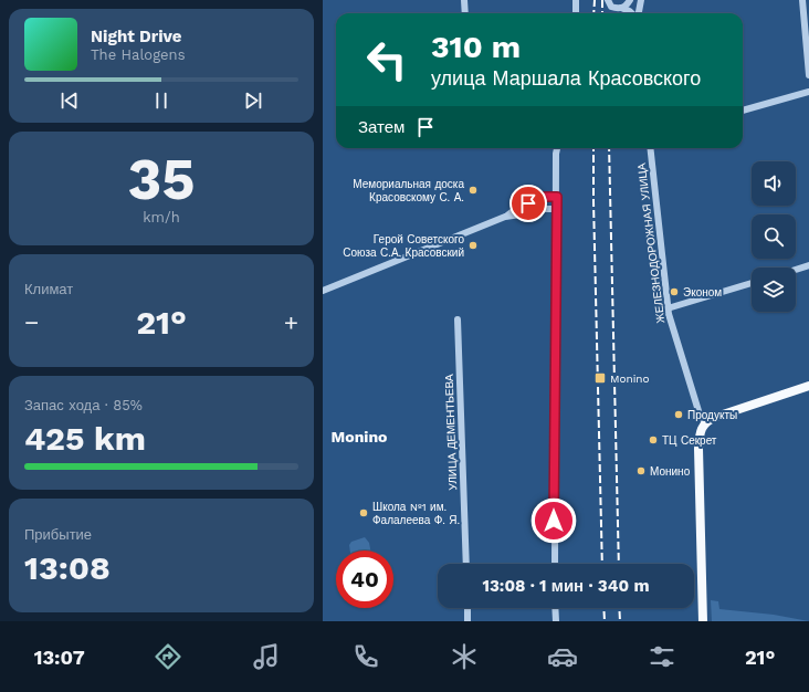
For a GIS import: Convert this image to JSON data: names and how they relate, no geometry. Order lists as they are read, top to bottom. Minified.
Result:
{"streets":{"main road":["ЖЕЛЕЗНОДОРОЖНАЯ УЛИЦА"],"street":["УЛИЦА ДЕМЕНТЬЕВА"]},"districts":["Monino"],"places":{"other":["Мемориальная доска Красовскому С. А.","Герой Советского Союза С.А. Красовский","Эконом","Продукты","ТЦ Секрет","Монино","Школа №1 им. Фалалеева Ф. Я."],"transit":["Monino"]},"page":{"turn":["310 m","улица Маршала Красовского"],"song":["Night Drive","The Halogens"],"then":"Затем","tile":[["35","km/h"],"Климат",["Запас хода · 85%","425 km"],["Прибытие","13:08"]],"heat":["−","21°","+"],"limit":"40","trip":"13:08 · 1 мин · 340 m","tabs":["13:07","21°"]}}
